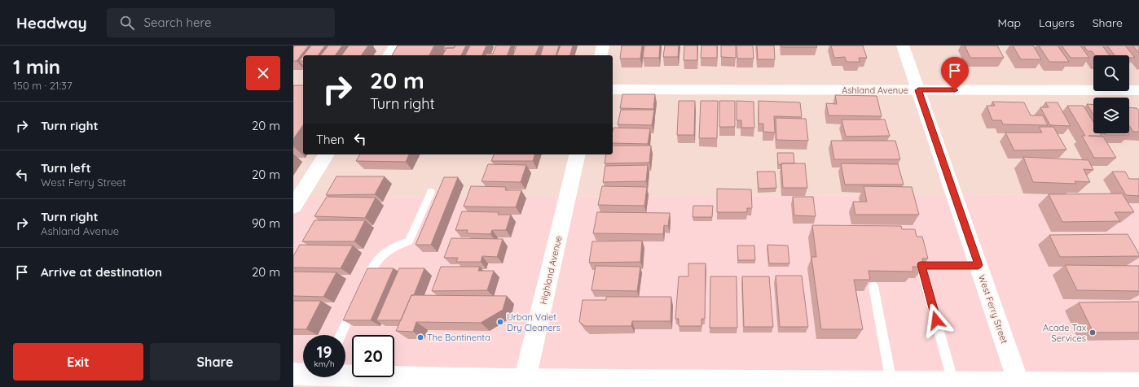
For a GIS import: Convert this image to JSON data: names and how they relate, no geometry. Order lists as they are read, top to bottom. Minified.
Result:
{"streets":{"street":["Ashland Avenue","Highland Avenue","West Ferry Street"]},"crossings":[["Ashland Avenue","West Ferry Street"]],"places":["Urban Valet Dry Cleaners","Acade Tax Services","The Bontinenta"],"page":{"header":"Headway","search":"Search here","nav":["Map","Layers","Share"],"heading":["1 min","150 m · 21:37"],"turn":["20 m","Turn right"],"list":[{"name":"Turn right","value":"20 m"},{"name":"Turn left","note":"West Ferry Street","value":"20 m"},{"name":"Turn right","note":"Ashland Avenue","value":"90 m"},{"name":"Arrive at destination","value":"20 m"}],"then":"Then","speed":"19 km/h","limit":"20","buttons":["Exit","Share"]}}
